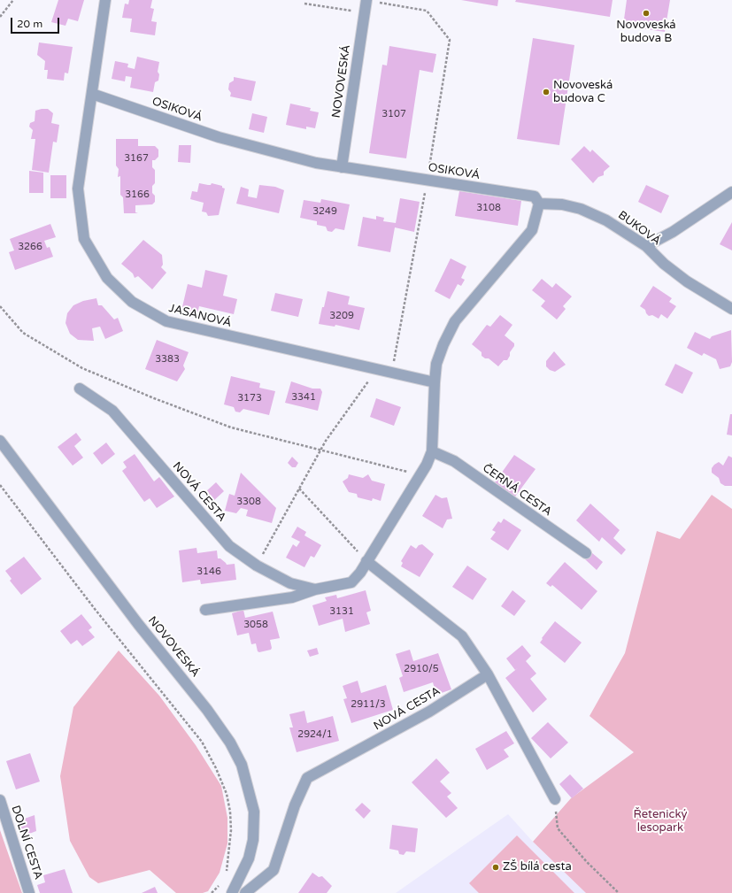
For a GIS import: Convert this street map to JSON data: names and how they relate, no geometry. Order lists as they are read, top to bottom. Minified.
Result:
{"streets":{"street":["NOVOVESKÁ","OSIKOVÁ","BUKOVÁ","JASANOVÁ","ČERNÁ CESTA","NOVÁ CESTA","DOLNÍ CESTA"]},"crossings":[["NOVOVESKÁ","OSIKOVÁ"],["OSIKOVÁ","BUKOVÁ"],["OSIKOVÁ","JASANOVÁ"],["ČERNÁ CESTA","NOVÁ CESTA"]],"parks":["Řetenický lesopark"],"places":["Novoveská budova B","Novoveská budova C","ZŠ bílá cesta"],"house_numbers":["3107","3167","3166","3108","3249","3266","3209","3383","3341","3173","3308","3146","3131","3058","2910/5","2911/3","2924/1"],"scale_bar":"20 m"}
